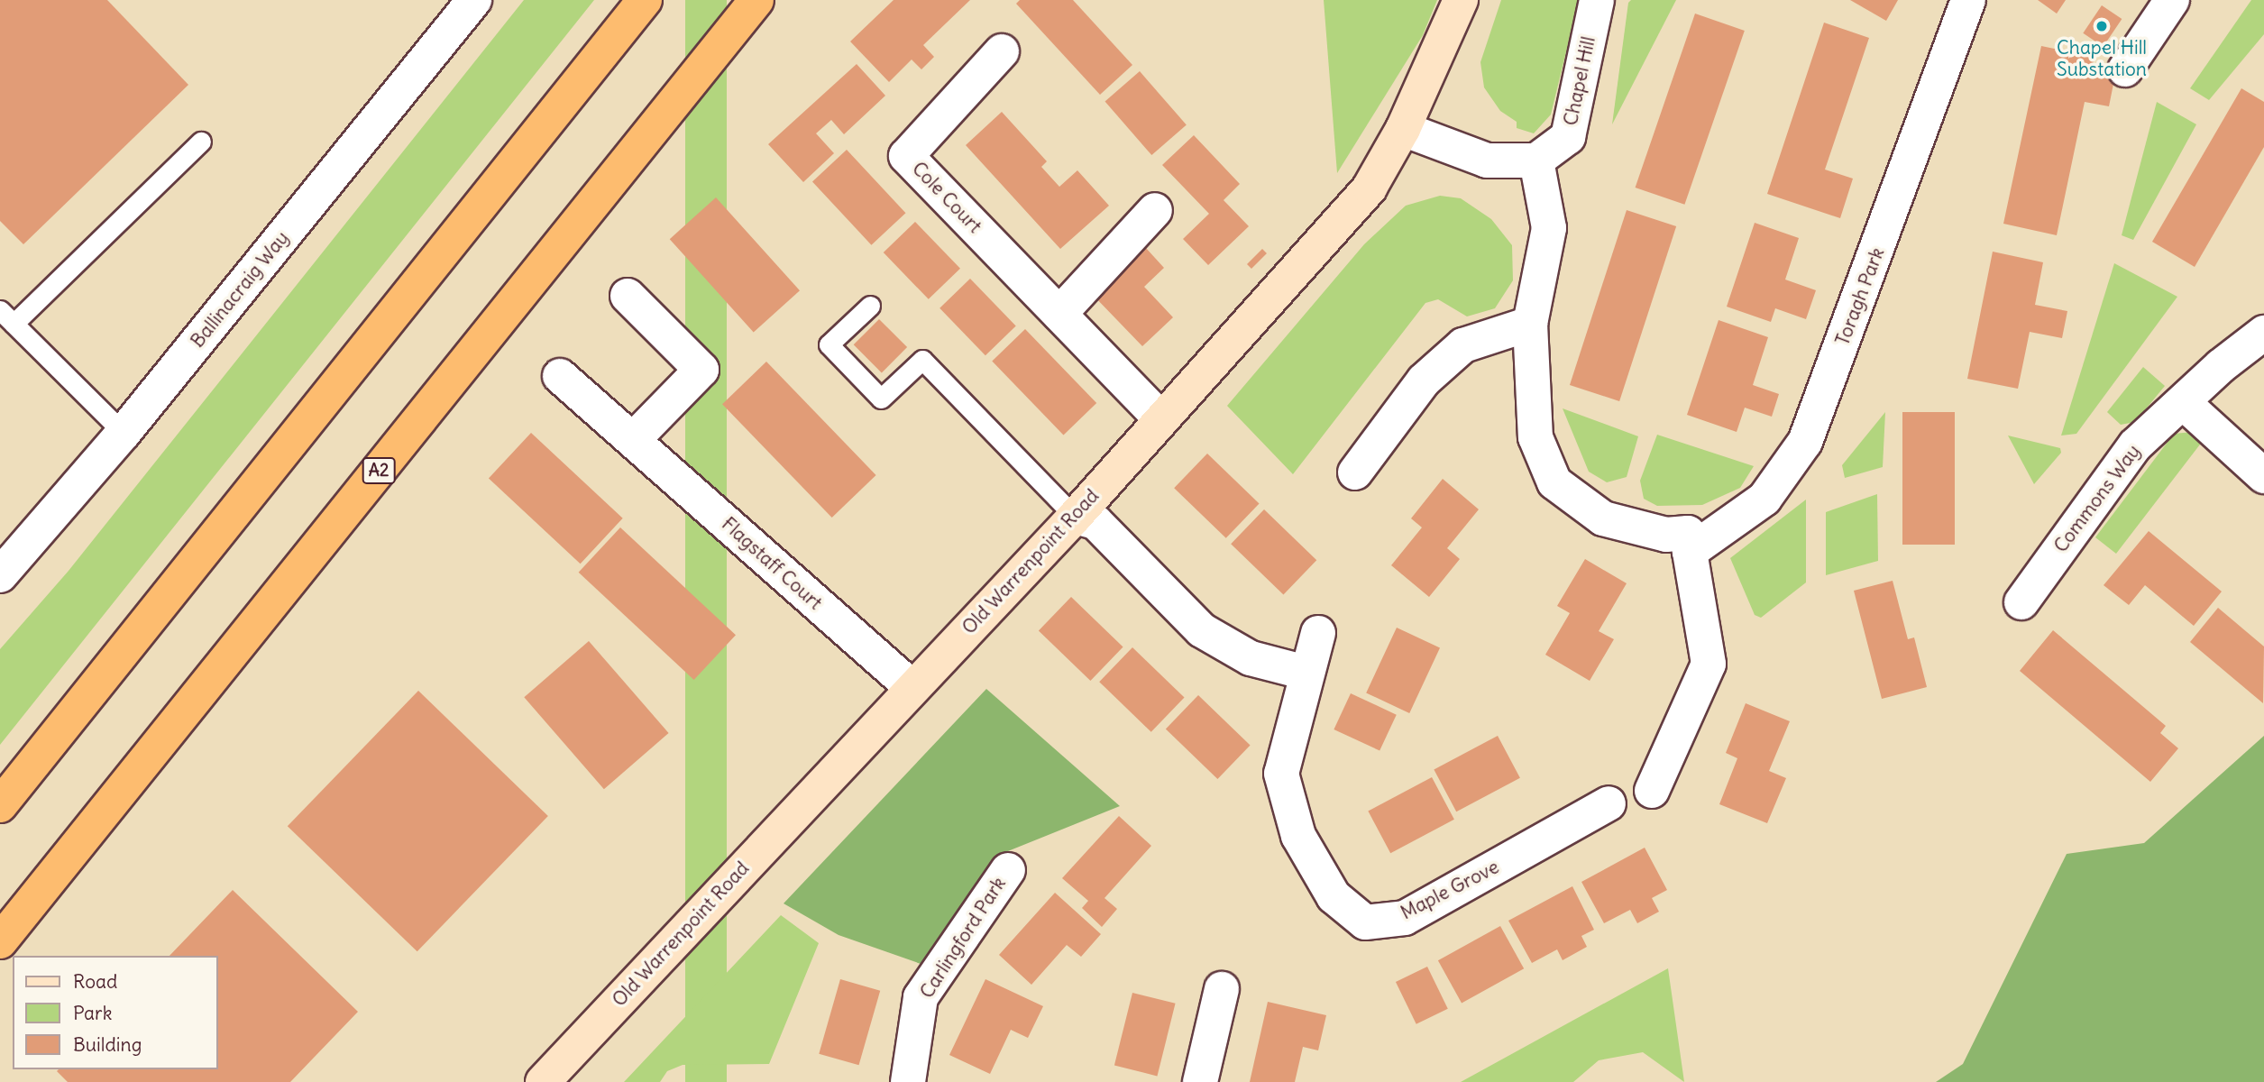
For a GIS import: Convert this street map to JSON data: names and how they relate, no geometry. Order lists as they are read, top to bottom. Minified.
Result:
{"streets":{"highway":["A2"],"street":["Chapel Hill","Cole Court","Ballinacraig Way","Toragh Park","Commons Way","Old Warrenpoint Road","Flagstaff Court","Maple Grove","Carlingford Park"]},"crossings":[["Cole Court","Old Warrenpoint Road"],["Old Warrenpoint Road","Flagstaff Court"]],"places":["Chapel Hill Substation"],"legend":["Road","Park","Building"]}
